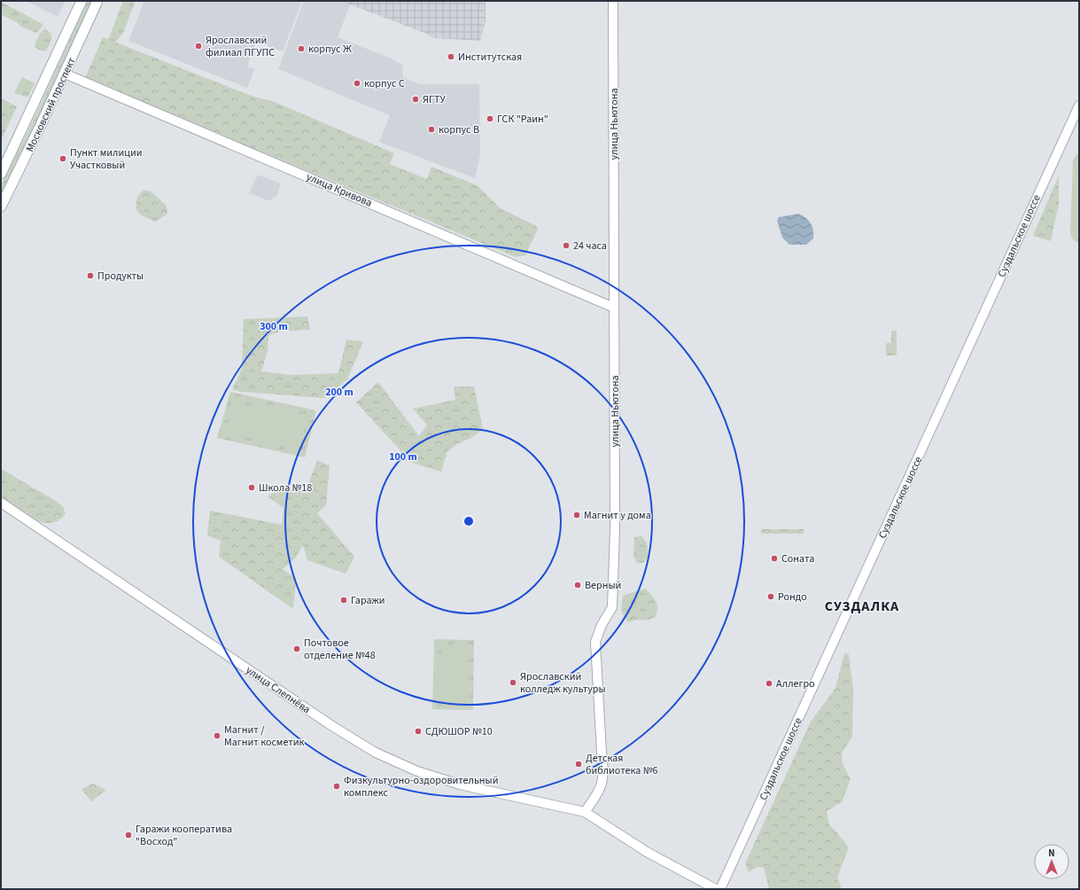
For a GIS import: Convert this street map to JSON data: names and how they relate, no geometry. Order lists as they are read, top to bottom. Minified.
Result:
{"streets":{"main road":["Московский проспект"],"street":["улица Ньютона","улица Кривова","Суздальское шоссе","улица Слепнёва"]},"crossings":[["Московский проспект","улица Кривова"],["улица Ньютона","улица Кривова"],["улица Ньютона","улица Слепнёва"]],"districts":["СУЗДАЛКА"],"places":["Ярославский филиал ПГУПС","корпус Ж","Институтская","корпус С","ЯГТУ","ГСК \"Раин\"","корпус В","Пункт милиции Участковый","24 часа","Продукты","Школа №18","Магнит у дома","Соната","Верный","Рондо","Гаражи","Почтовое отделение №48","Ярославский колледж культуры","Аллегро","СДЮШОР №10","Магнит / Магнит косметик","Детская библиотека №6","Физкультурно-оздоровительный комплекс","Гаражи кооператива \"Восход\""],"north":"top","rings":["300 m","200 m","100 m"]}
